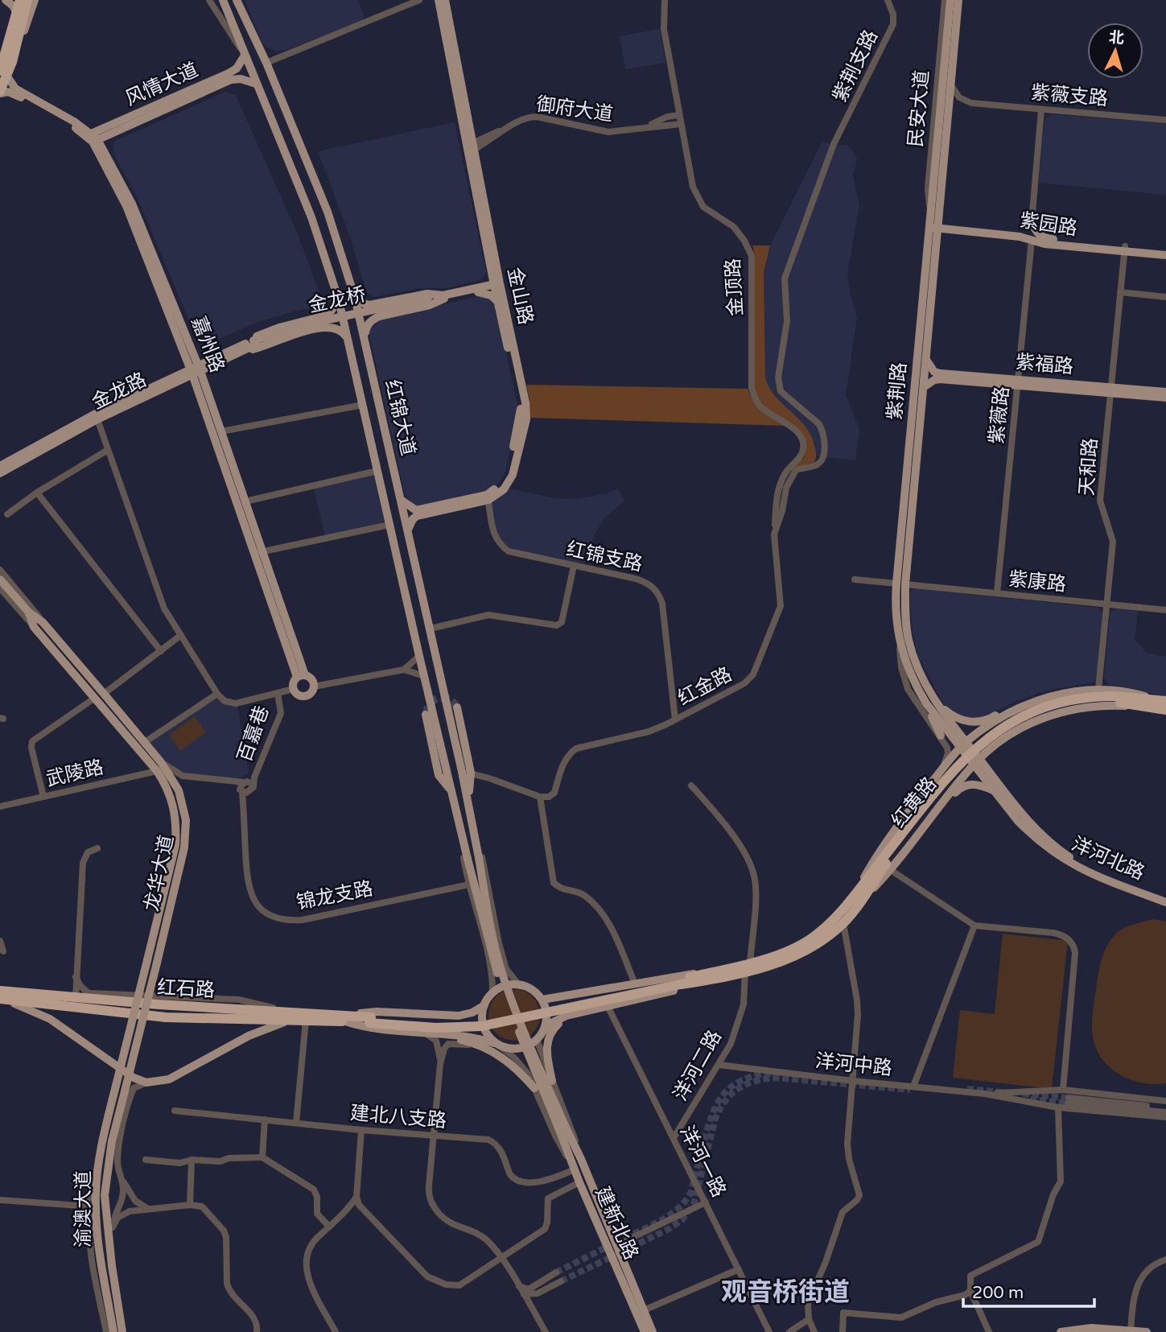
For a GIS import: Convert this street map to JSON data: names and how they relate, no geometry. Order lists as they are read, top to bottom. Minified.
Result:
{"streets":{"highway":["红黄路","红石路"],"main road":["风情大道","紫园路","金山路","金龙桥","嘉州路","紫福路","金龙路","紫荆路","红锦大道","洋河北路","龙华大道","渝澳大道","建新北路"],"street":["紫荆支路","紫薇支路","御府大道","金顶路","紫薇路","天和路","红锦支路","紫康路","红金路","百嘉巷","武陵路","锦龙支路","洋河中路","洋河二路","建北八支路","洋河一路"]},"crossings":[["紫荆支路","红金路"],["风情大道","嘉州路"],["风情大道","红锦大道"],["紫薇支路","紫荆路"],["御府大道","金顶路"],["御府大道","金山路"],["紫园路","紫荆路"],["紫园路","紫薇路"],["紫园路","天和路"],["金顶路","红金路"],["金山路","红锦支路"],["金龙桥","金龙路"],["嘉州路","金龙路"],["紫福路","紫荆路"],["紫福路","紫薇路"],["紫福路","天和路"],["紫荆路","紫康路"],["紫荆路","洋河北路"],["紫薇路","紫康路"],["红锦大道","建新北路"],["天和路","紫康路"],["红锦支路","红金路"],["百嘉巷","锦龙支路"],["武陵路","龙华大道"],["红黄路","红石路"],["红黄路","洋河二路"],["龙华大道","渝澳大道"],["洋河中路","洋河二路"],["洋河二路","洋河一路"],["建北八支路","建新北路"]],"districts":["观音桥街道"],"scale_bar":"200 m","north":"top"}
